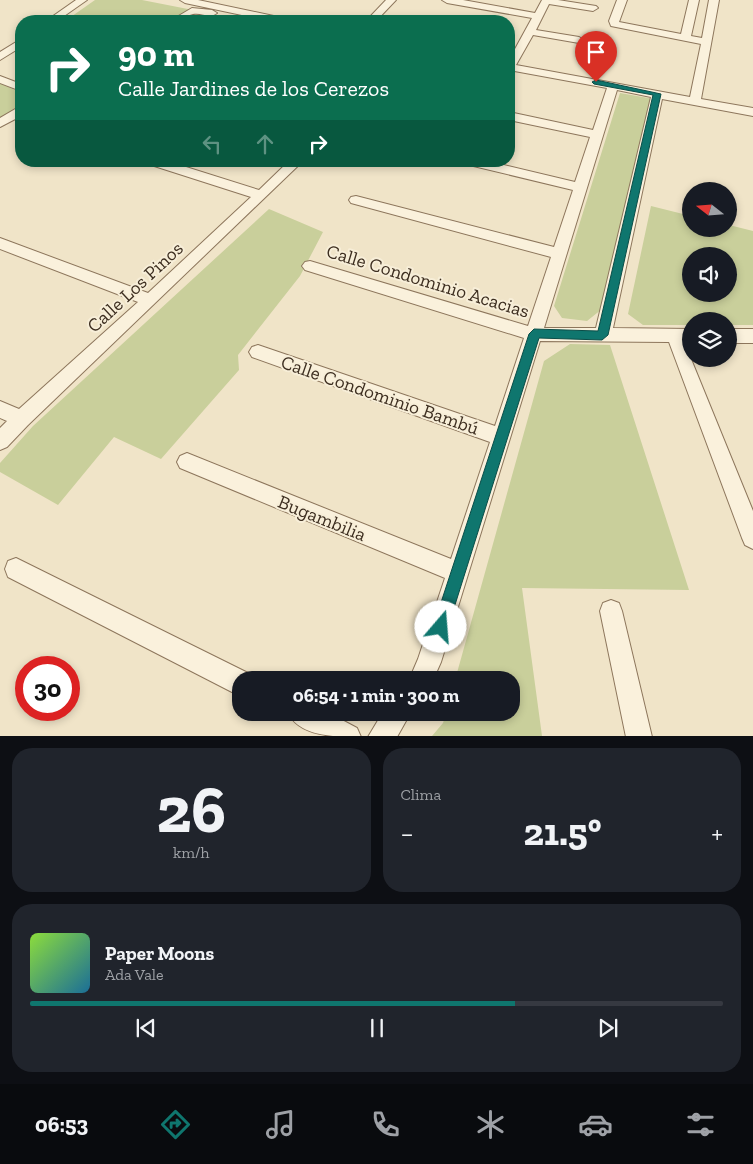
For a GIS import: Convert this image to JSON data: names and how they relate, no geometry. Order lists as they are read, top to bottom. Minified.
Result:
{"streets":{"street":["Calle Condominio Acacias","Calle Los Pinos","Calle Condominio Bambú","Bugambilia"]},"north":"left","page":{"turn":["90 m","Calle Jardines de los Cerezos"],"limit":"30","trip":"06:54 · 1 min · 300 m","tile":[["26","km/h"],"Clima"],"heat":["−","21.5°","+"],"song":["Paper Moons","Ada Vale"],"tabs":"06:53"}}
